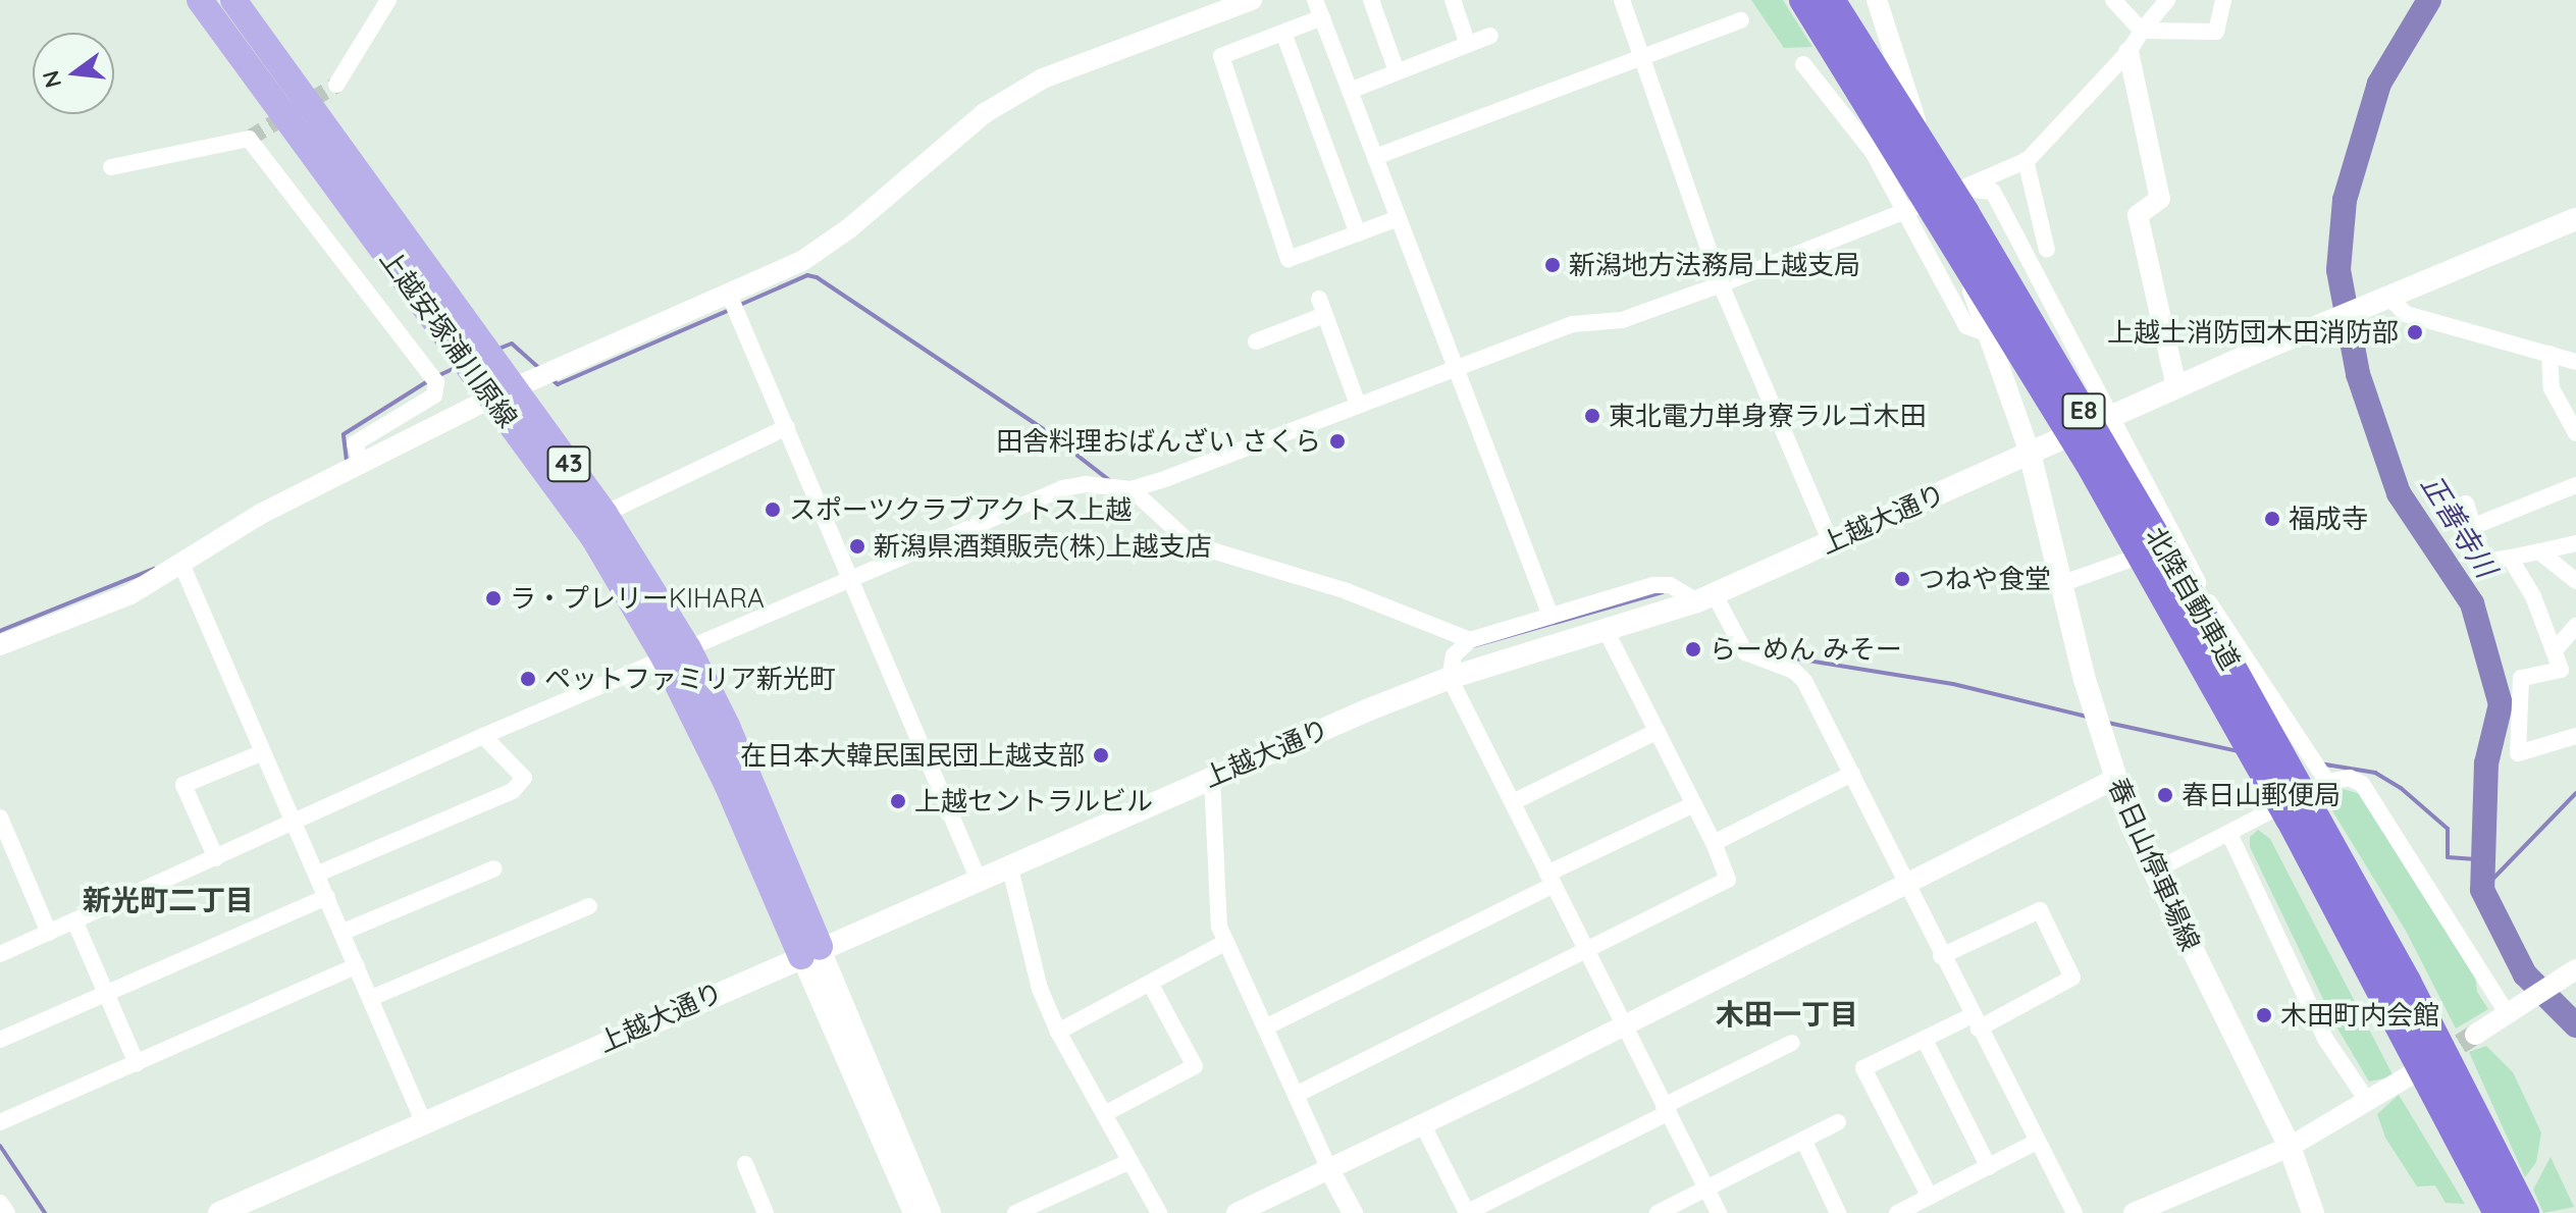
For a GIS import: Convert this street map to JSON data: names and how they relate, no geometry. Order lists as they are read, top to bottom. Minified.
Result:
{"streets":{"highway":["E8","北陸自動車道"],"main road":["上越安塚浦川原線","43","上越大通り","春日山停車場線"]},"crossings":[["上越安塚浦川原線","上越大通り"],["上越大通り","春日山停車場線"]],"districts":["新光町二丁目","木田一丁目"],"water":["正善寺川"],"places":["新潟地方法務局上越支局","上越士消防団木田消防部","東北電力単身寮ラルゴ木田","田舎料理おばんざい さくら","スポーツクラブアクトス上越","福成寺","新潟県酒類販売(株)上越支店","つねや食堂","ラ・プレリーKIHARA","らーめん みそー","ペットファミリア新光町","在日本大韓民国民団上越支部","春日山郵便局","上越セントラルビル","木田町内会館"],"north":"left"}
